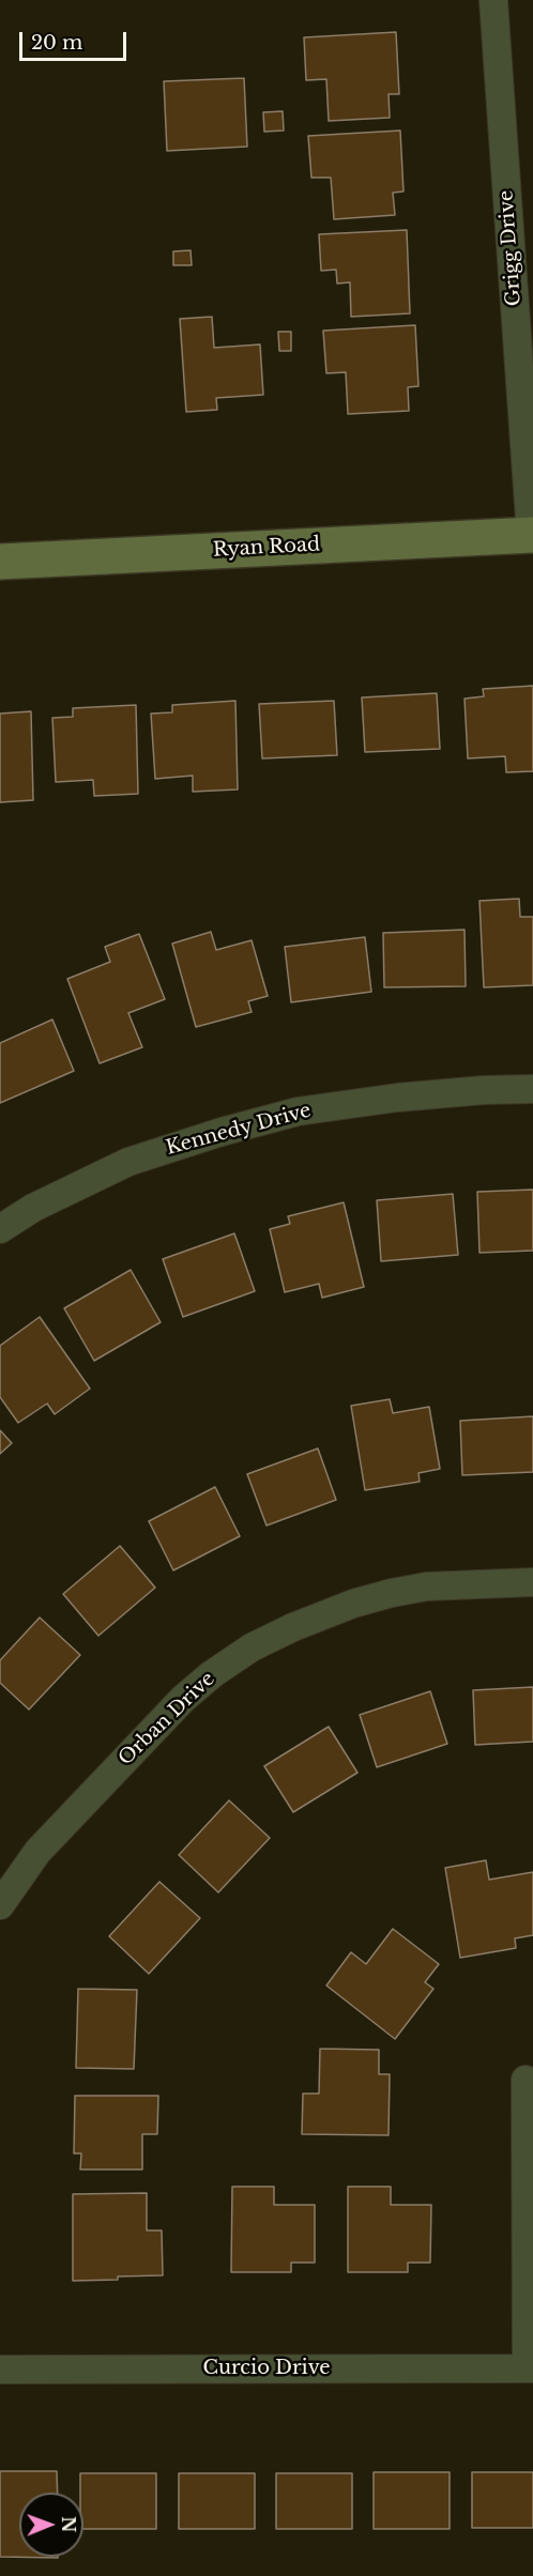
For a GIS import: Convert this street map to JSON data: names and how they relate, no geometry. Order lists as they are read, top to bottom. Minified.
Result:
{"streets":{"main road":["Ryan Road"],"street":["Grigg Drive","Kennedy Drive","Orban Drive","Curcio Drive"]},"crossings":[["Grigg Drive","Ryan Road"]],"scale_bar":"20 m","north":"right"}
